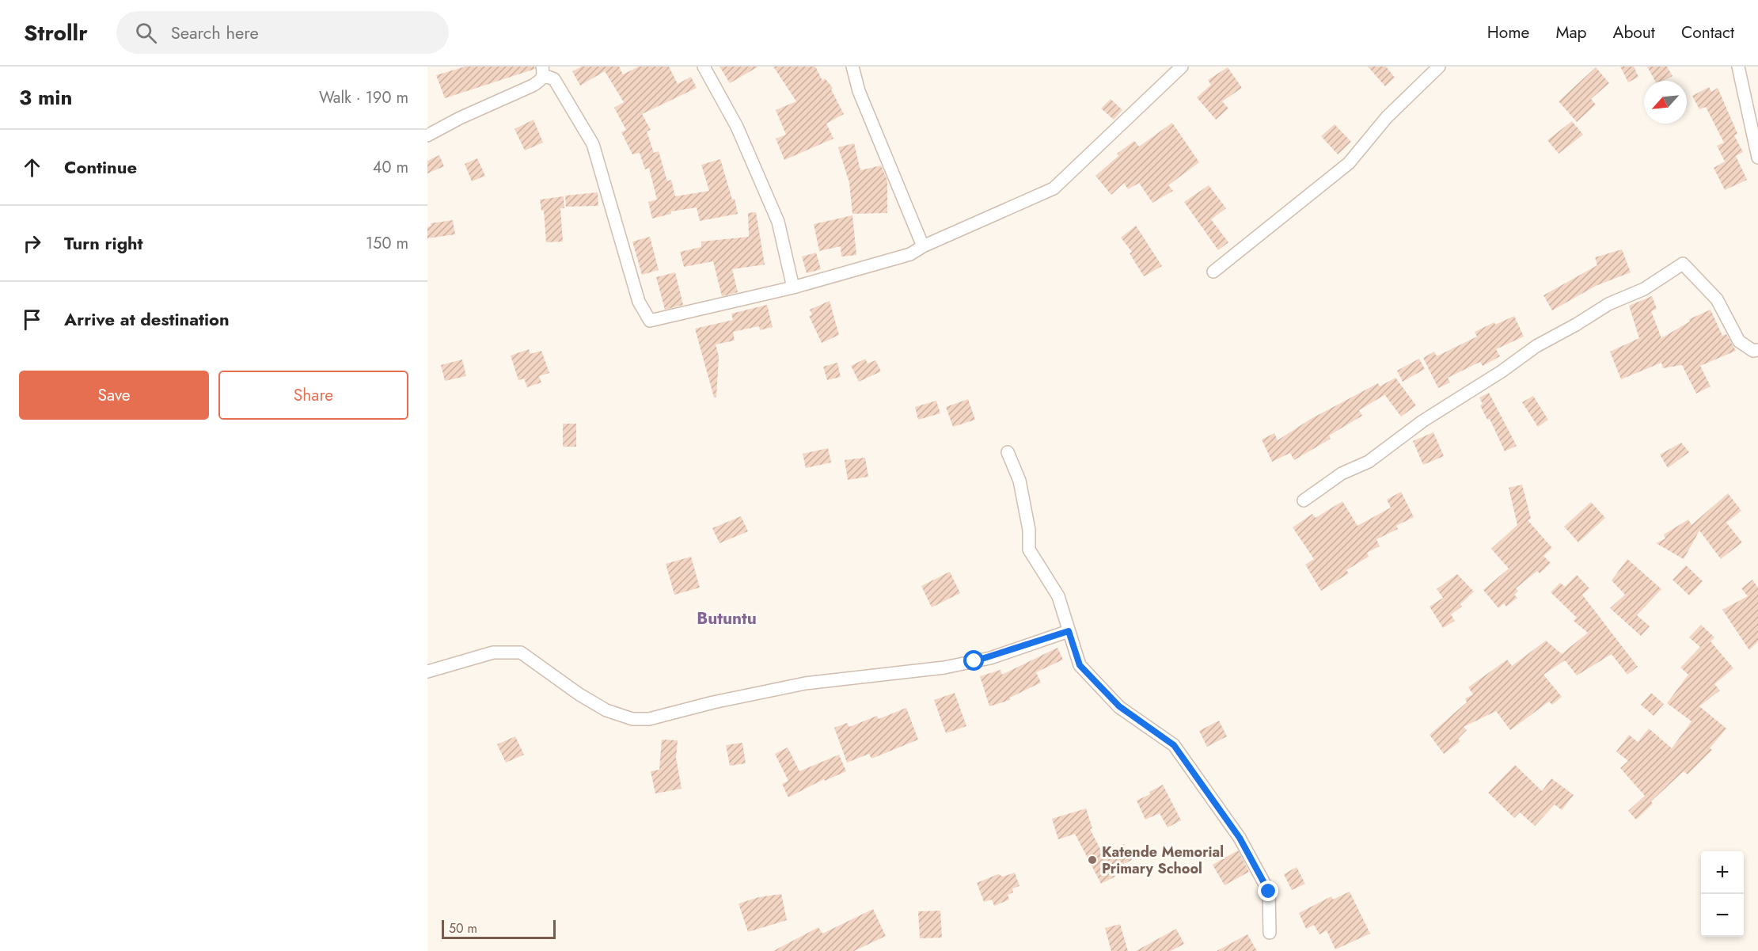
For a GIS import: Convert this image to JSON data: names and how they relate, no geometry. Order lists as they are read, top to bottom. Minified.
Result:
{"districts":["Butuntu"],"places":["Katende Memorial Primary School"],"scale_bar":"50 m","north":"bottom left","page":{"header":"Strollr","search":"Search here","nav":["Home","Map","About","Contact"],"heading":["3 min","Walk · 190 m"],"list":[["Continue","40 m"],["Turn right","150 m"],"Arrive at destination"],"buttons":["Save","Share"],"map_buttons":["+","−"],"scale":"50 m"}}
